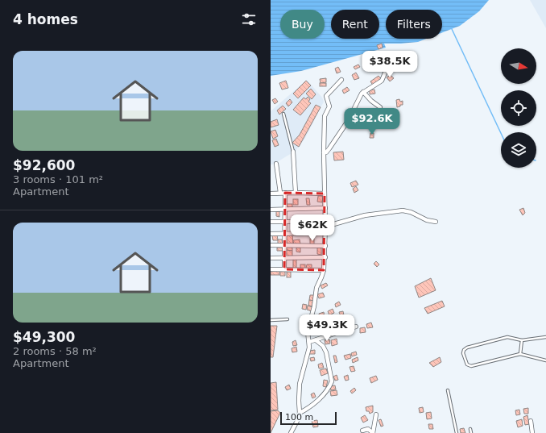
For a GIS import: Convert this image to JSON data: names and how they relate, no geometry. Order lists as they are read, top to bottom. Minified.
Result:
{"scale_bar":"100 m","north":"right","page":{"heading":"4 homes","chip":["Buy","Rent","Filters"],"list":[{"name":"$92,600","note":"3 rooms · 101 m² · Apartment"},{"name":"$49,300","note":"2 rooms · 58 m² · Apartment"}],"price":["$38.5K","$92.6K","$62K","$49.3K"],"scale":"100 m"}}
